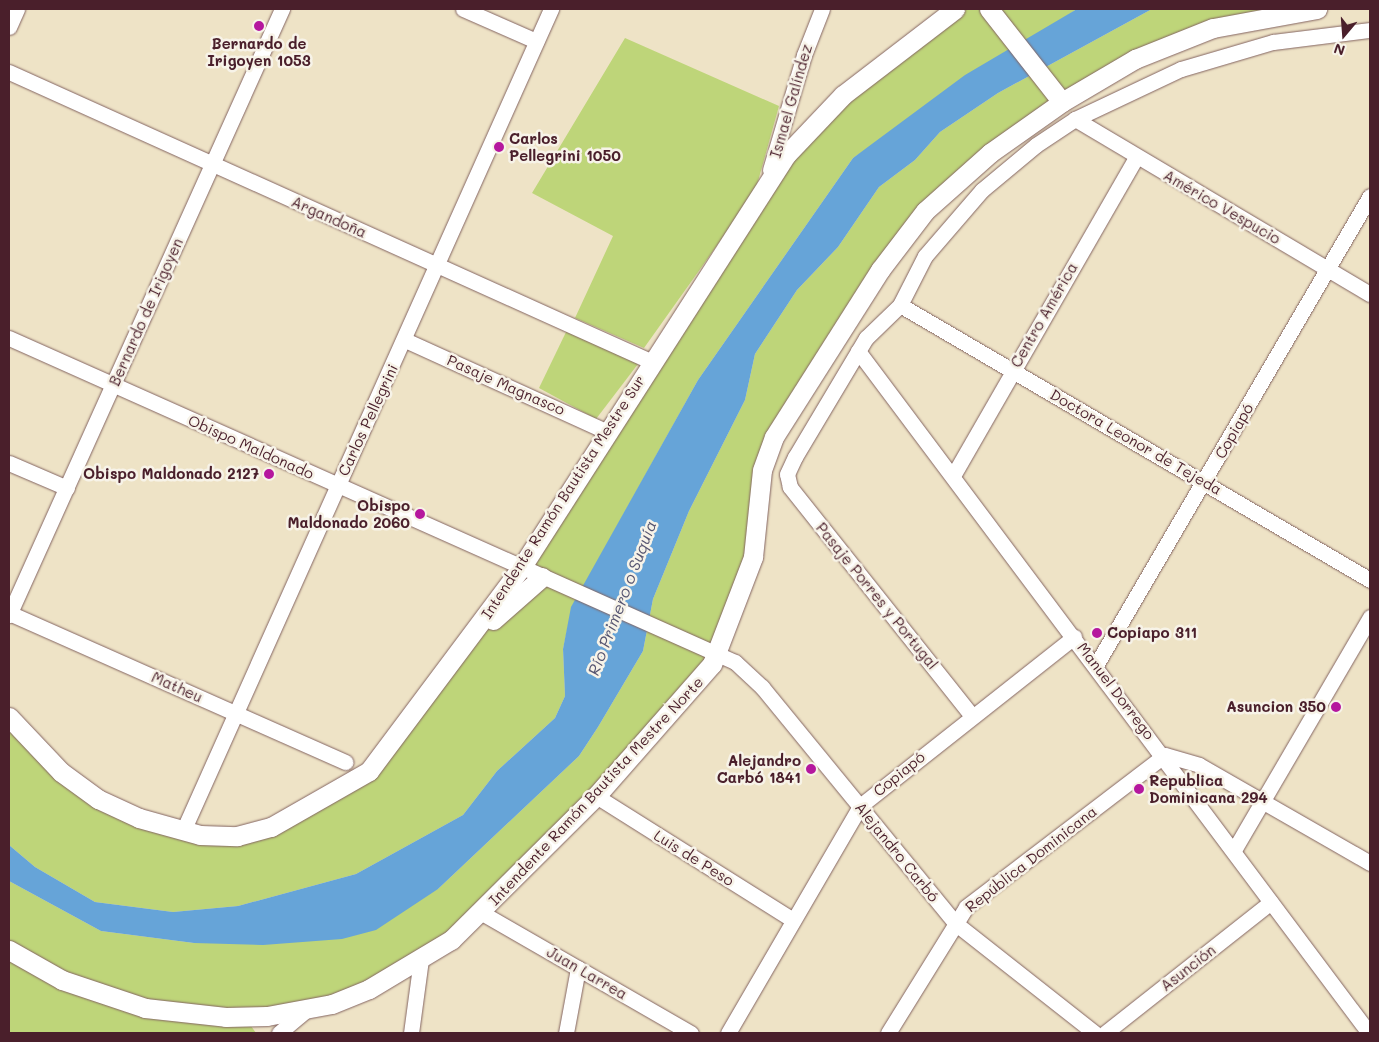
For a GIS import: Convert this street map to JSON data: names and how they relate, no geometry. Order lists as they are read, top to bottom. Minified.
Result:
{"streets":{"main road":["Intendente Ramón Bautista Mestre Sur","Intendente Ramón Bautista Mestre Norte"],"street":["Ismael Galíndez","Américo Vespucio","Argandoña","Bernardo de Irigoyen","Centro América","Pasaje Magnasco","Carlos Pellegrini","Copiapó","Doctora Leonor de Tejeda","Obispo Maldonado","Pasaje Porres y Portugal","Matheu","Manuel Dorrego","Alejandro Carbó","Luis de Peso","República Dominicana","Asunción","Juan Larrea"]},"crossings":[["Ismael Galíndez","Intendente Ramón Bautista Mestre Sur"],["Américo Vespucio","Centro América"],["Américo Vespucio","Copiapó"],["Argandoña","Bernardo de Irigoyen"],["Argandoña","Carlos Pellegrini"],["Argandoña","Intendente Ramón Bautista Mestre Sur"],["Bernardo de Irigoyen","Obispo Maldonado"],["Bernardo de Irigoyen","Matheu"],["Centro América","Doctora Leonor de Tejeda"],["Centro América","Manuel Dorrego"],["Pasaje Magnasco","Carlos Pellegrini"],["Pasaje Magnasco","Intendente Ramón Bautista Mestre Sur"],["Carlos Pellegrini","Obispo Maldonado"],["Carlos Pellegrini","Intendente Ramón Bautista Mestre Sur"],["Carlos Pellegrini","Matheu"],["Copiapó","Doctora Leonor de Tejeda"],["Copiapó","Pasaje Porres y Portugal"],["Copiapó","Manuel Dorrego"],["Copiapó","Alejandro Carbó"],["Copiapó","Luis de Peso"],["Obispo Maldonado","Intendente Ramón Bautista Mestre Sur"],["Obispo Maldonado","Alejandro Carbó"],["Pasaje Porres y Portugal","Manuel Dorrego"],["Manuel Dorrego","República Dominicana"],["Manuel Dorrego","Asunción"],["Intendente Ramón Bautista Mestre Norte","Alejandro Carbó"],["Intendente Ramón Bautista Mestre Norte","Luis de Peso"],["Intendente Ramón Bautista Mestre Norte","Juan Larrea"],["Alejandro Carbó","República Dominicana"]],"water":["Río Primero o Suquía"],"places":["Bernardo de Irigoyen 1053","Carlos Pellegrini 1050","Obispo Maldonado 2127","Obispo Maldonado 2060","Copiapo 311","Asuncion 350","Alejandro Carbó 1841","Republica Dominicana 294"],"north":"bottom"}
